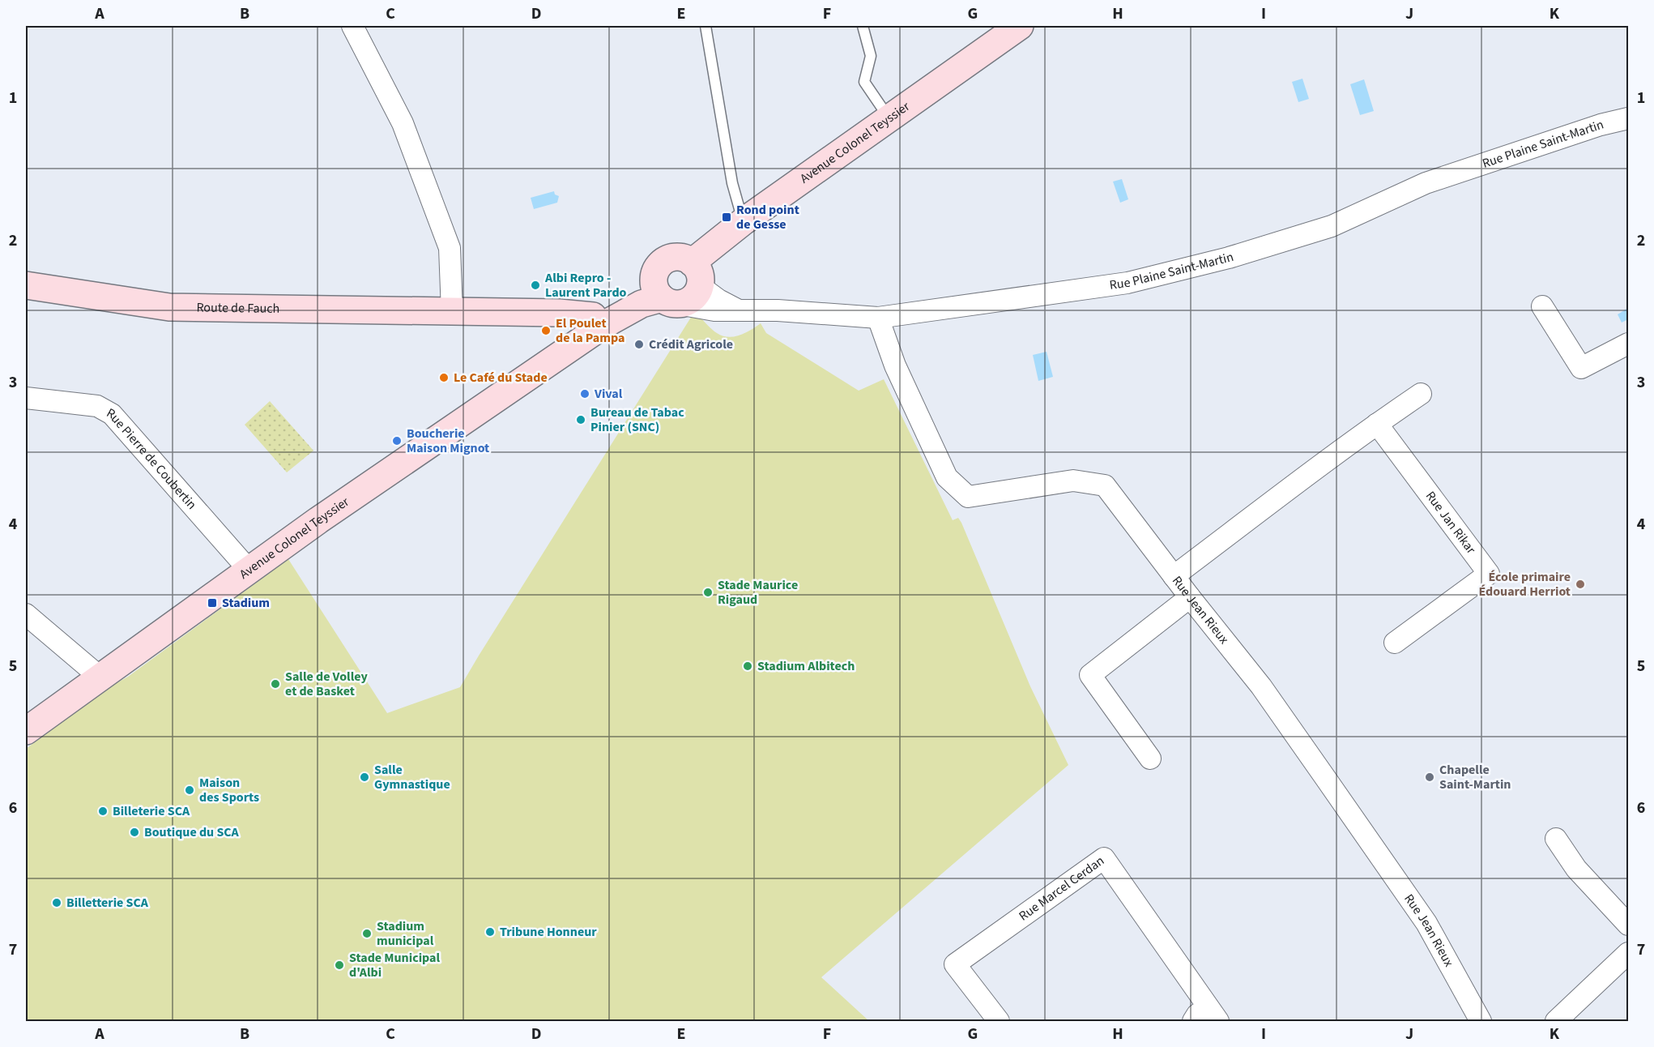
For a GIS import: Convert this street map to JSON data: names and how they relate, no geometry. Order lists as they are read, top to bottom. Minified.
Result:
{"streets":{"main road":["Avenue Colonel Teyssier","Route de Fauch"],"street":["Rue Plaine Saint-Martin","Rue Pierre de Coubertin","Rue Jan Rikar","Rue Jean Rieux","Rue Marcel Cerdan"]},"crossings":[["Avenue Colonel Teyssier","Rue Plaine Saint-Martin"],["Avenue Colonel Teyssier","Route de Fauch"],["Avenue Colonel Teyssier","Rue Pierre de Coubertin"],["Rue Plaine Saint-Martin","Rue Jean Rieux"]],"places":{"transit":["Rond point de Gesse","Stadium"],"other":["Albi Repro - Laurent Pardo","El Poulet de la Pampa","Crédit Agricole","Le Café du Stade","Vival","Bureau de Tabac Pinier (SNC)","Boucherie Maison Mignot","École primaire Édouard Herriot","Stade Maurice Rigaud","Stadium Albitech","Salle de Volley et de Basket","Salle Gymnastique","Chapelle Saint-Martin","Maison des Sports","Billeterie SCA","Boutique du SCA","Billetterie SCA","Tribune Honneur","Stadium municipal","Stade Municipal d'Albi"]},"grid":{"columns":["A","B","C","D","E","F","G","H","I","J","K"],"rows":["1","2","3","4","5","6","7"]}}
